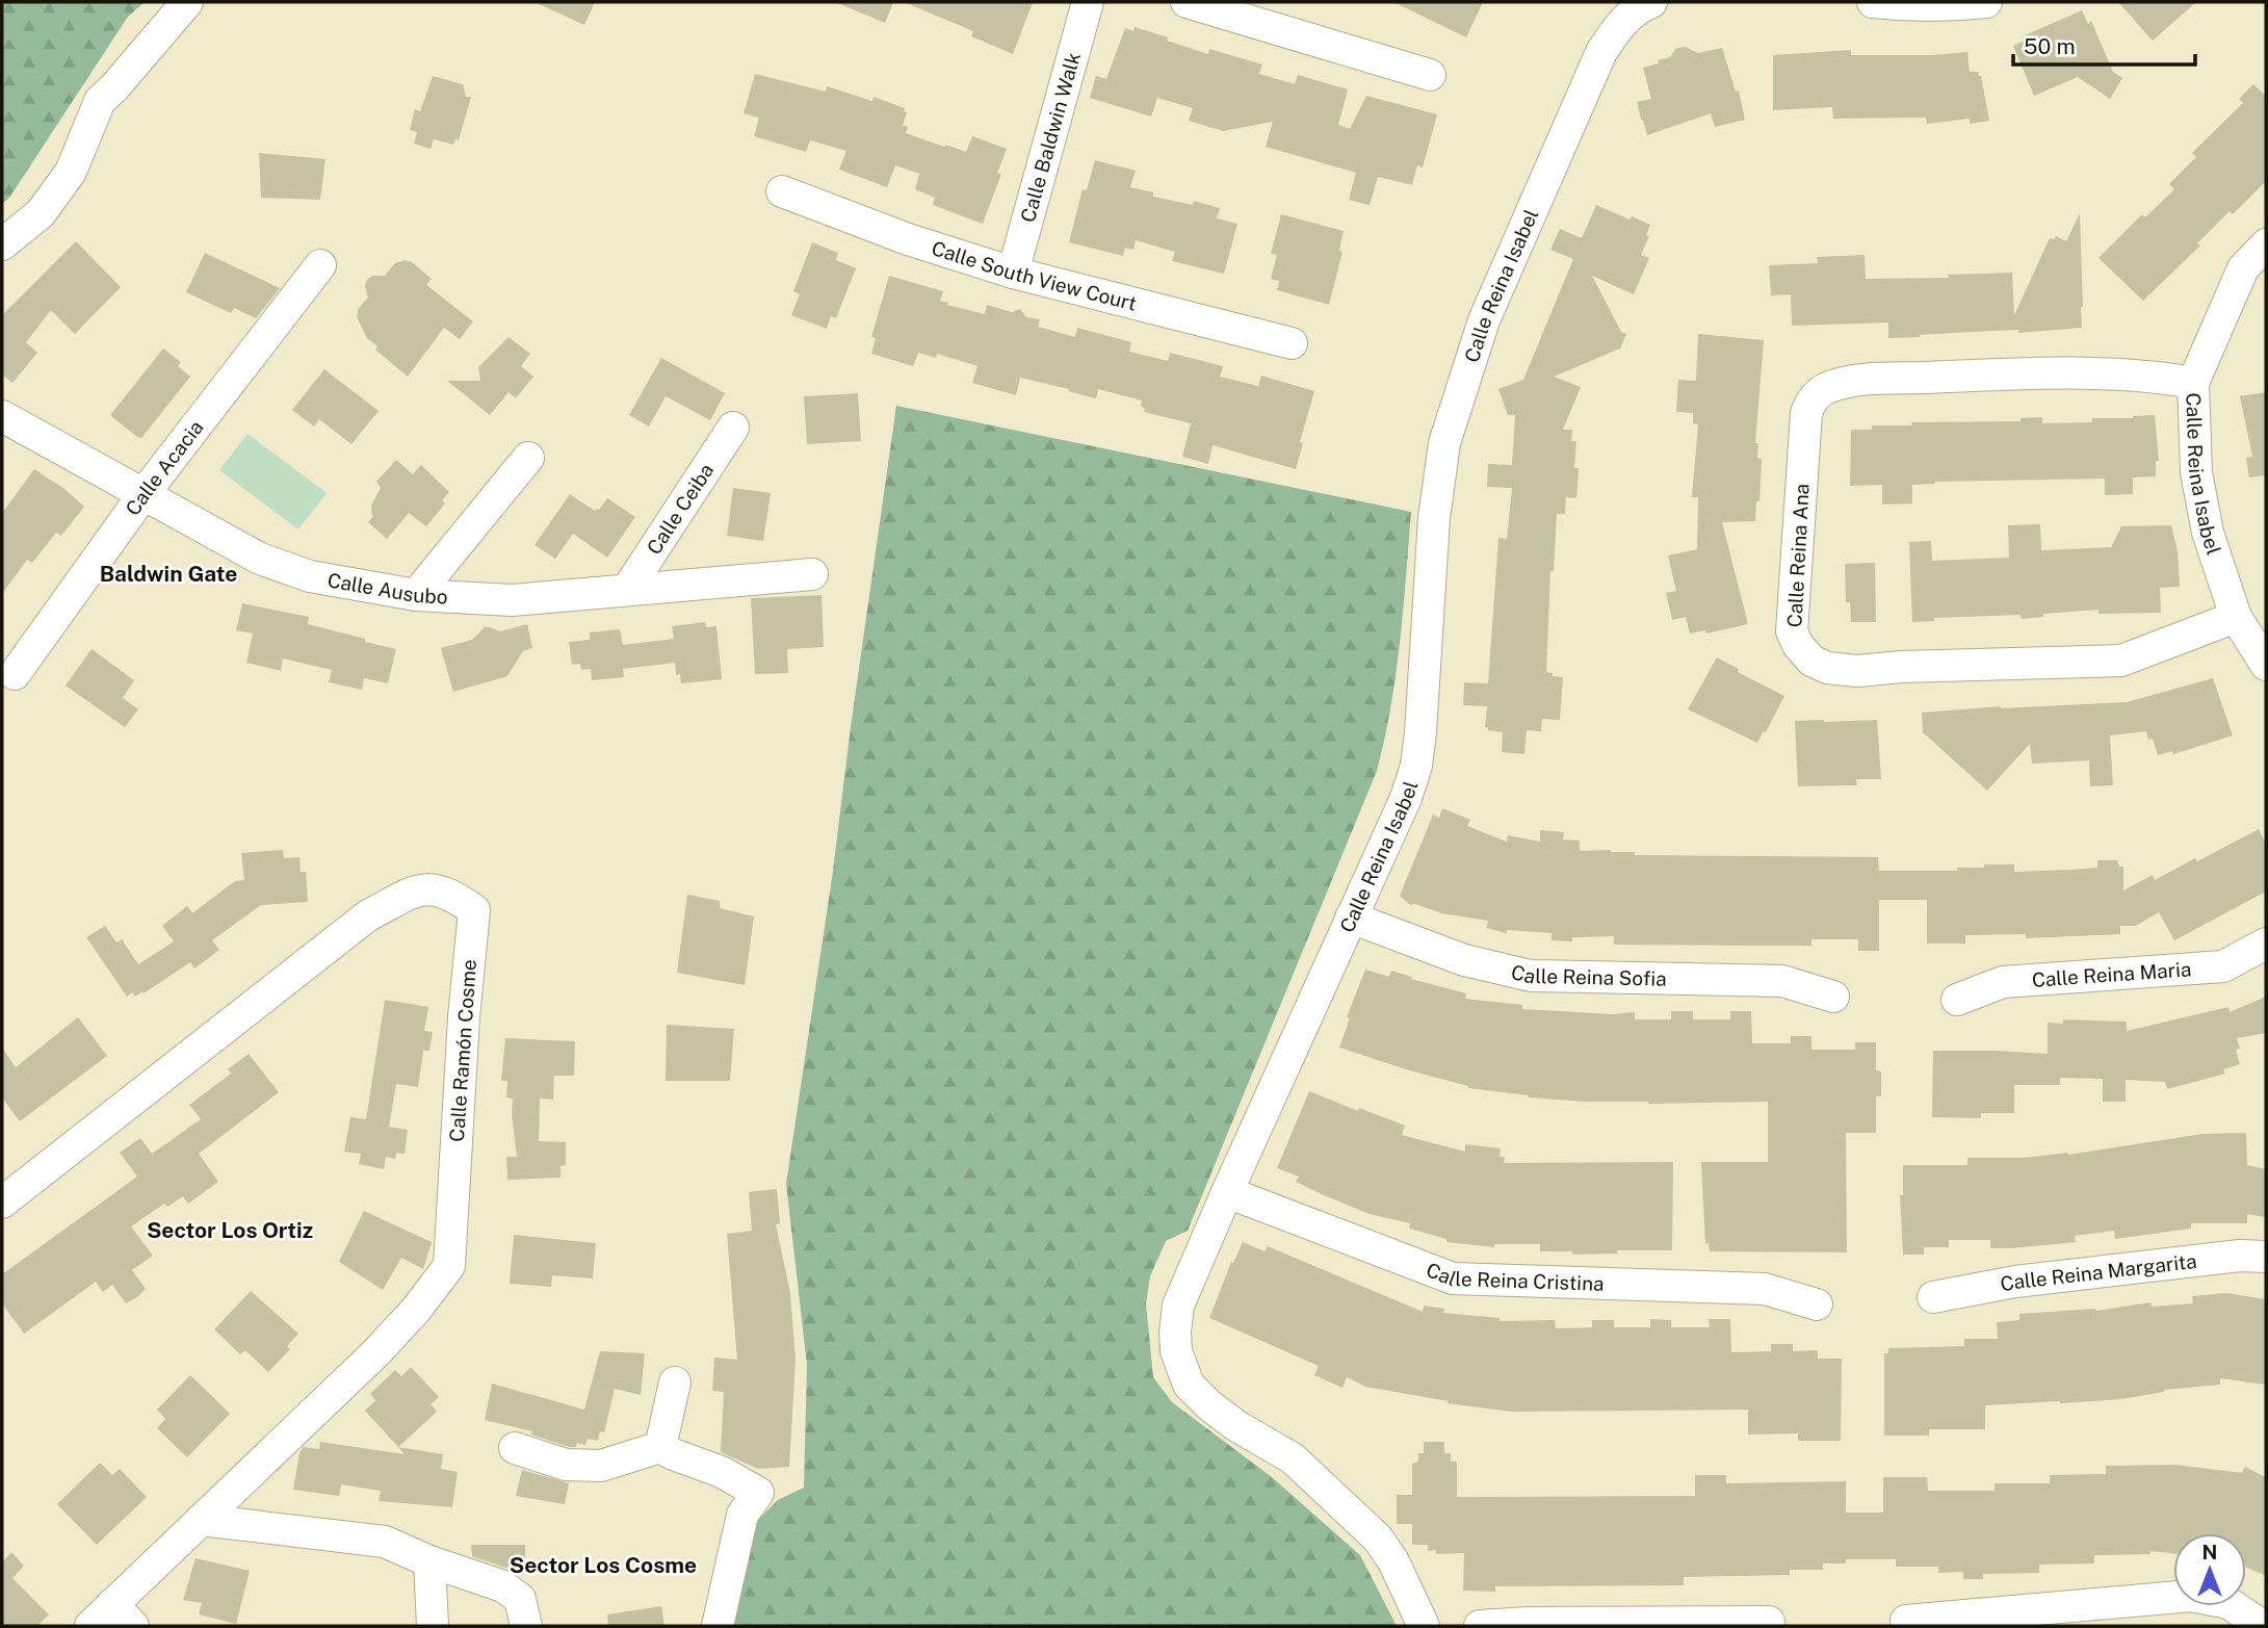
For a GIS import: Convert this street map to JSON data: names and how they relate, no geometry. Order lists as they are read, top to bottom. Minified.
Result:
{"streets":{"street":["Calle Baldwin Walk","Calle South View Court","Calle Reina Isabel","Calle Acacia","Calle Ceiba","Calle Reina Ana","Calle Ausubo","Calle Reina Sofia","Calle Reina Maria","Calle Ramón Cosme","Calle Reina Margarita","Calle Reina Cristina"]},"crossings":[["Calle Baldwin Walk","Calle South View Court"],["Calle Reina Isabel","Calle Reina Ana"],["Calle Reina Isabel","Calle Reina Sofia"],["Calle Reina Isabel","Calle Reina Cristina"],["Calle Acacia","Calle Ausubo"],["Calle Ceiba","Calle Ausubo"]],"districts":["Baldwin Gate","Sector Los Ortiz","Sector Los Cosme"],"scale_bar":"50 m","north":"top"}
